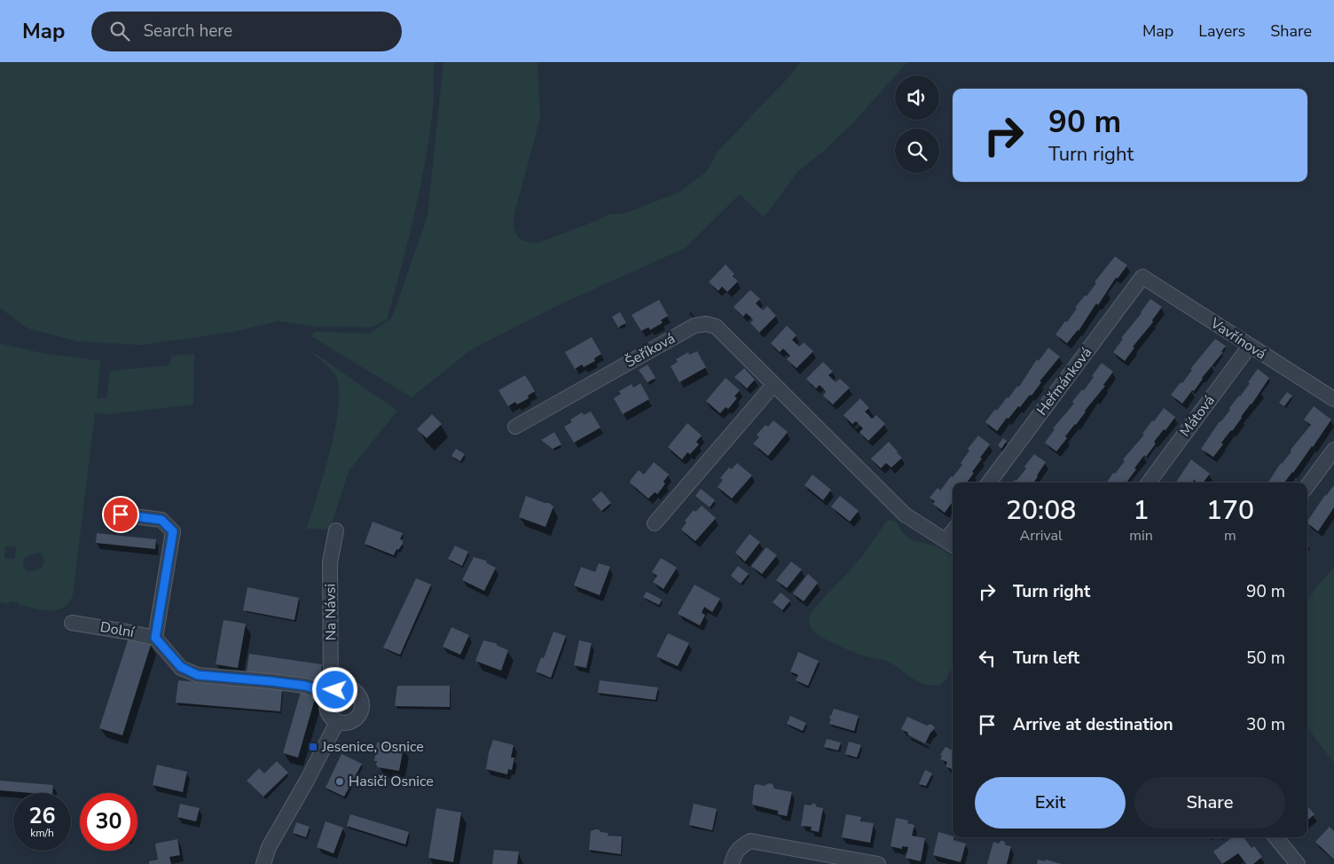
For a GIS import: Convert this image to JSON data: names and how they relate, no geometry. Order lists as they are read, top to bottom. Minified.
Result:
{"streets":{"street":["Vavřínová","Šeříková","Heřmánková","Mátová","Na Návsi","Dolní"]},"crossings":[["Vavřínová","Heřmánková"],["Vavřínová","Mátová"]],"places":{"transit":["Jesenice, Osnice"],"other":["Hasiči Osnice"]},"page":{"header":"Map","search":"Search here","nav":["Map","Layers","Share"],"turn":["90 m","Turn right"],"eta":["20:08","Arrival","1","min","170","m"],"list":[{"name":"Turn right","value":"90 m"},{"name":"Turn left","value":"50 m"},{"name":"Arrive at destination","value":"30 m"}],"buttons":["Exit","Share"],"speed":"26 km/h","limit":"30"}}
